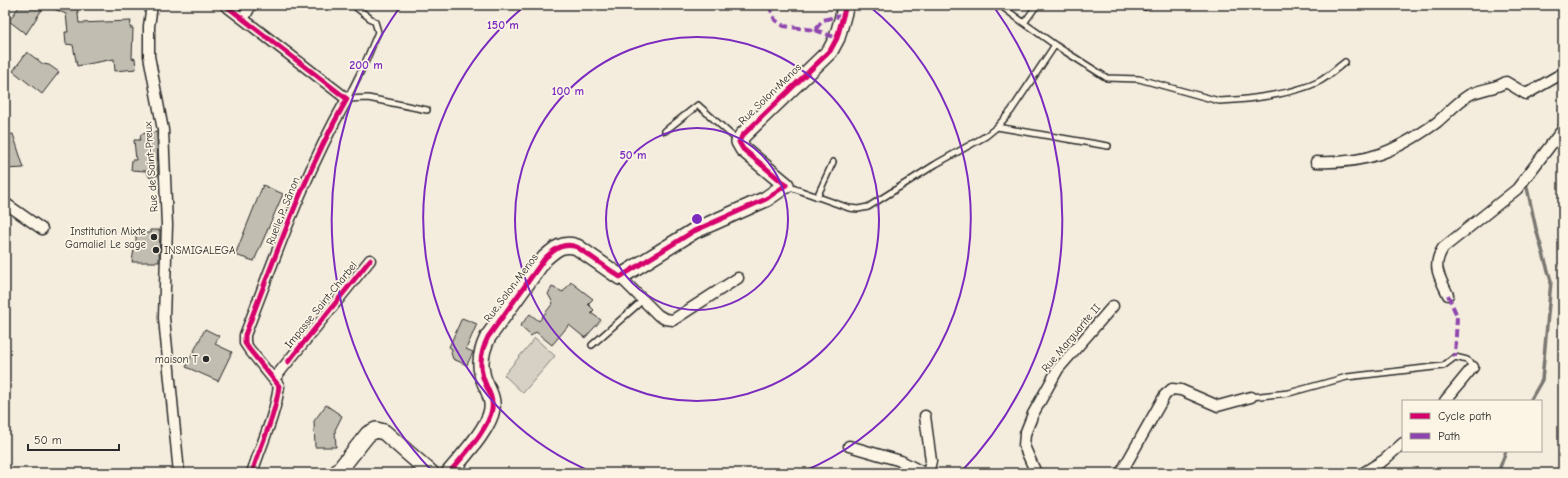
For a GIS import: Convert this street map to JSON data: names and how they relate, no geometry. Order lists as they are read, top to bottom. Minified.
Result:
{"streets":{"street":["Rue Solon Menos","Rue de Saint-Preux","Ruelle P. Sânon","Impasse Saint-Charbel","Rue Marguarite II"]},"crossings":[["Ruelle P. Sânon","Impasse Saint-Charbel"]],"places":["Institution Mixte Gamaliel Le sage","INSMIGALEGA","maison T"],"legend":["Cycle path","Path"],"scale_bar":"50 m","rings":["150 m","200 m","100 m","50 m"]}
